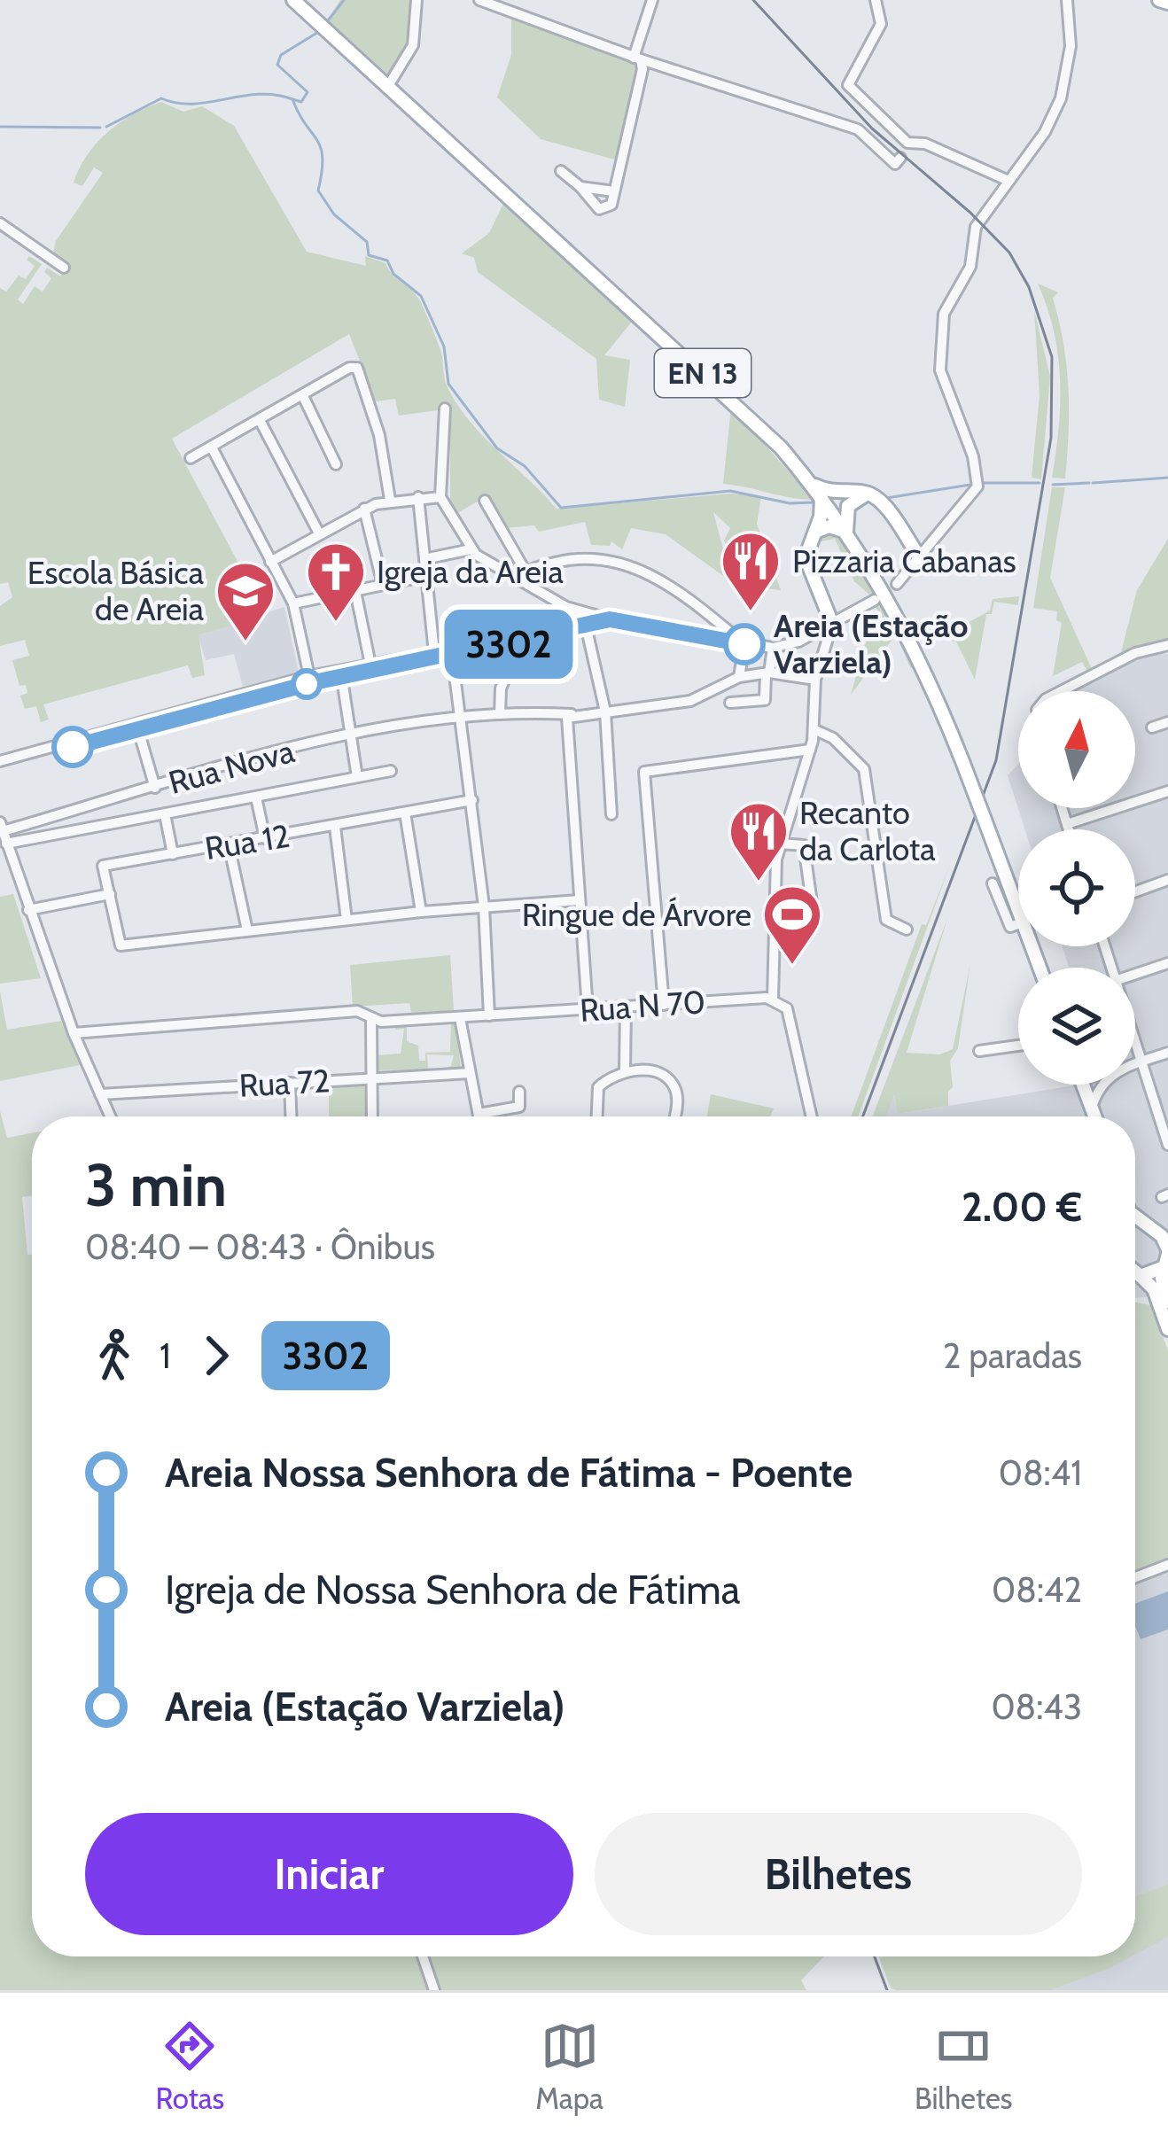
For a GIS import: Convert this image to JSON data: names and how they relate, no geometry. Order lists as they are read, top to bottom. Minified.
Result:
{"streets":{"main road":["EN 13"],"street":["Rua Nova","Rua 12","Rua N 70","Rua 72"]},"places":{"restaurant":["Pizzaria Cabanas","Recanto da Carlota"],"church":["Igreja da Areia"],"school or university":["Escola Básica de Areia"],"other":["Areia (Estação Varziela)"],"sports":["Ringue de Árvore"]},"lines":["bus line 3302"],"north":"top","page":{"on_map":"3302","heading":["3 min","08:40 – 08:43 · Ônibus","2.00 €"],"legs":["1","3302","2 paradas"],"list":[{"name":"Areia Nossa Senhora de Fátima - Poente","value":"08:41"},{"name":"Igreja de Nossa Senhora de Fátima","value":"08:42"},{"name":"Areia (Estação Varziela)","value":"08:43"}],"buttons":["Iniciar","Bilhetes"],"tabs":["Rotas","Mapa","Bilhetes"]}}
